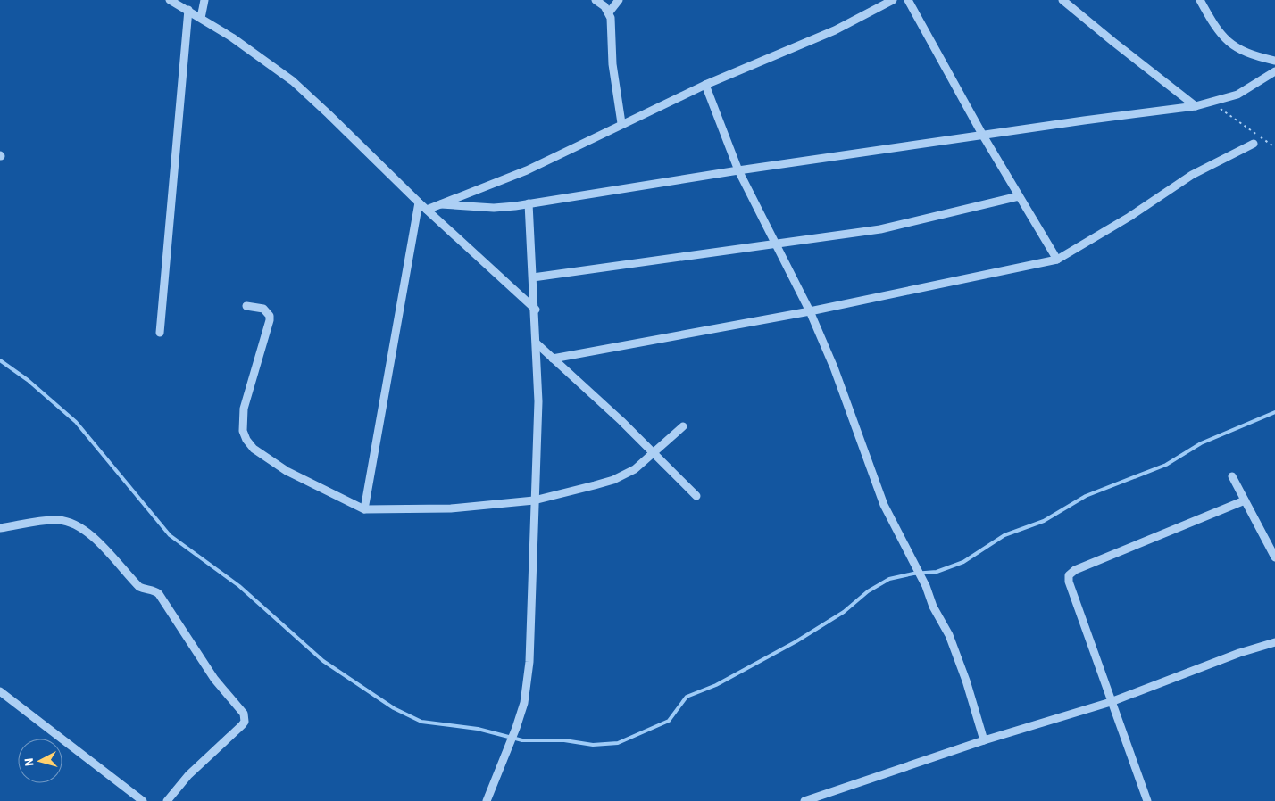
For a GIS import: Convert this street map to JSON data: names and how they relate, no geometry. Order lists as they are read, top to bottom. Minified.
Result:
{"north":"left"}
